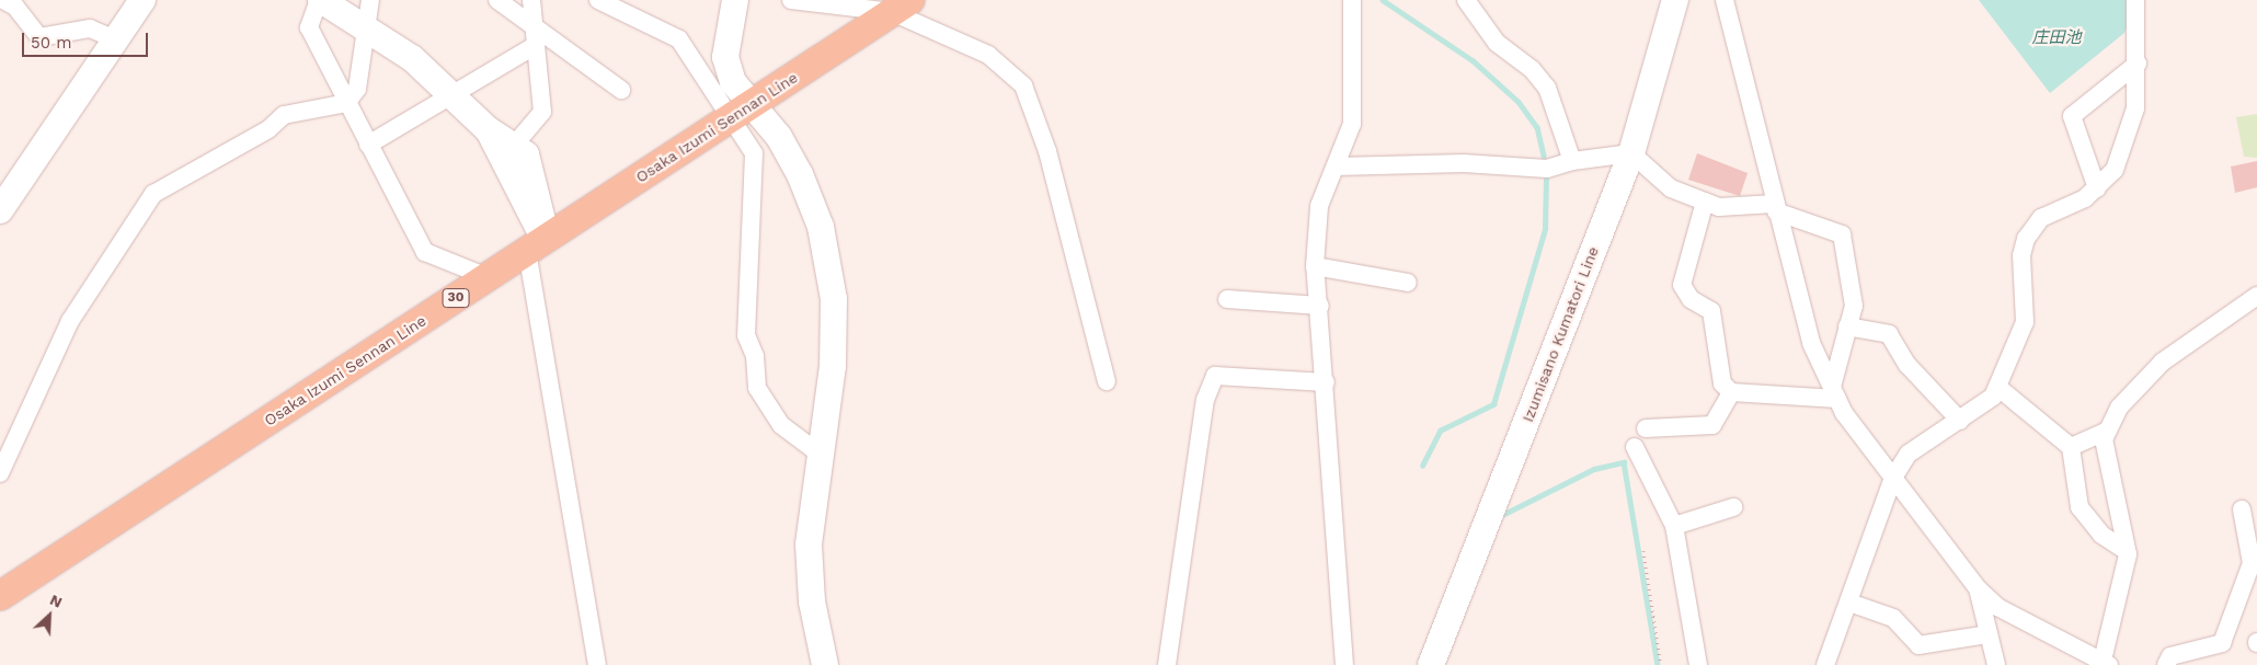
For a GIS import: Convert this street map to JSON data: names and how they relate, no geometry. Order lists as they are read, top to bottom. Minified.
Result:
{"streets":{"main road":["Osaka Izumi Sennan Line","30"],"street":["Izumisano Kumatori Line"]},"water":["庄田池"],"scale_bar":"50 m","north":"top right"}
